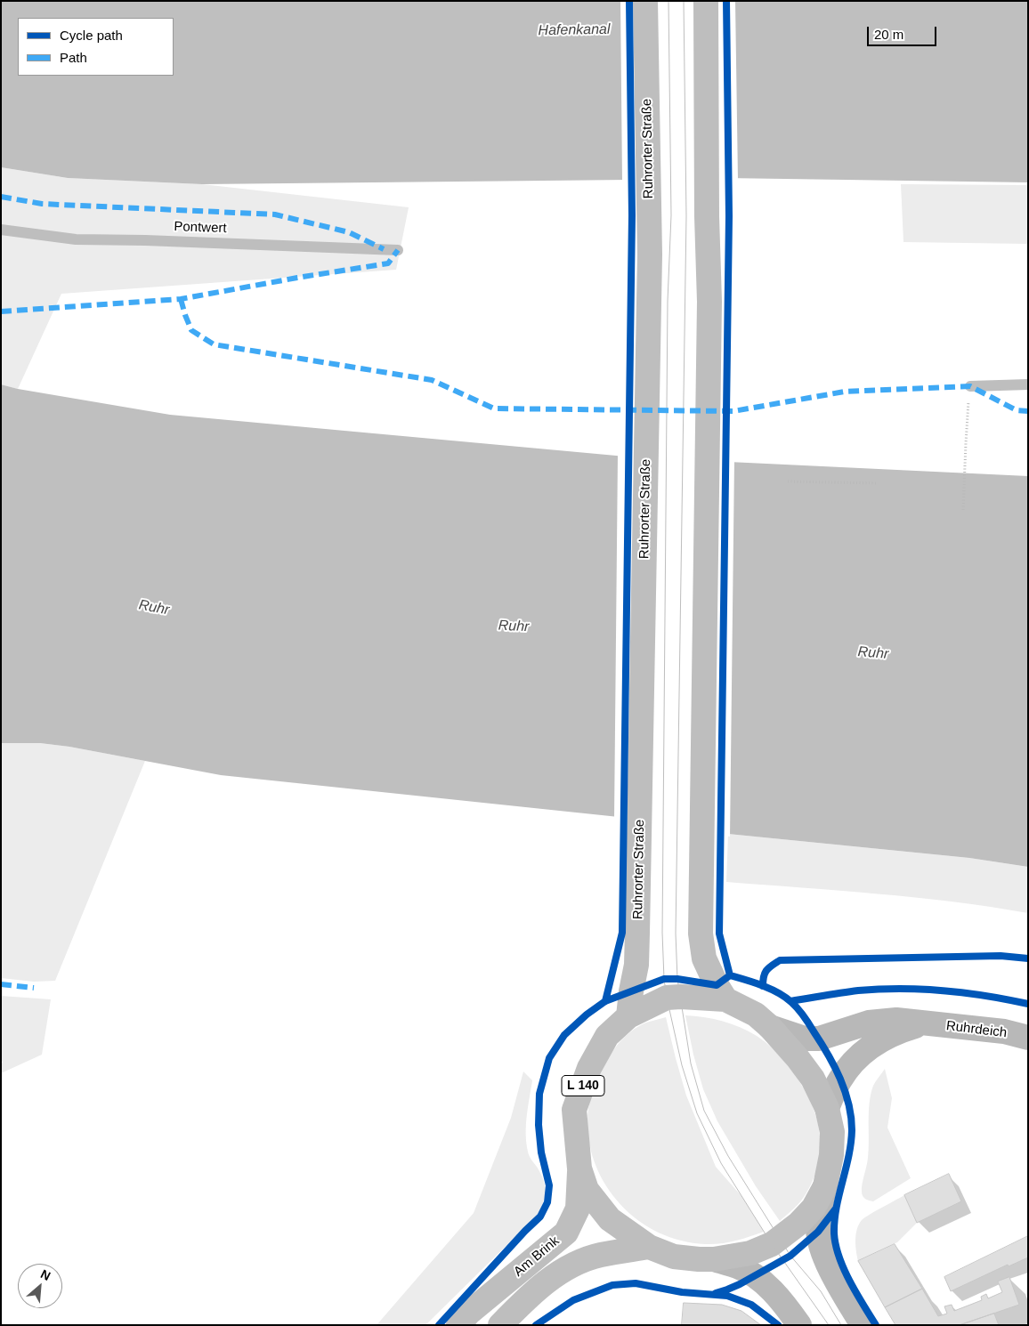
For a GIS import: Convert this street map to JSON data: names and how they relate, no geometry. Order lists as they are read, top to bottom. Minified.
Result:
{"streets":{"main road":["Ruhrorter Straße","Ruhrdeich","L 140","Am Brink"],"lane":["Pontwert"]},"crossings":[["Ruhrorter Straße","L 140"],["Ruhrdeich","L 140"],["L 140","Am Brink"]],"water":["Hafenkanal","Ruhr"],"legend":["Cycle path","Path"],"scale_bar":"20 m","north":"top right"}
